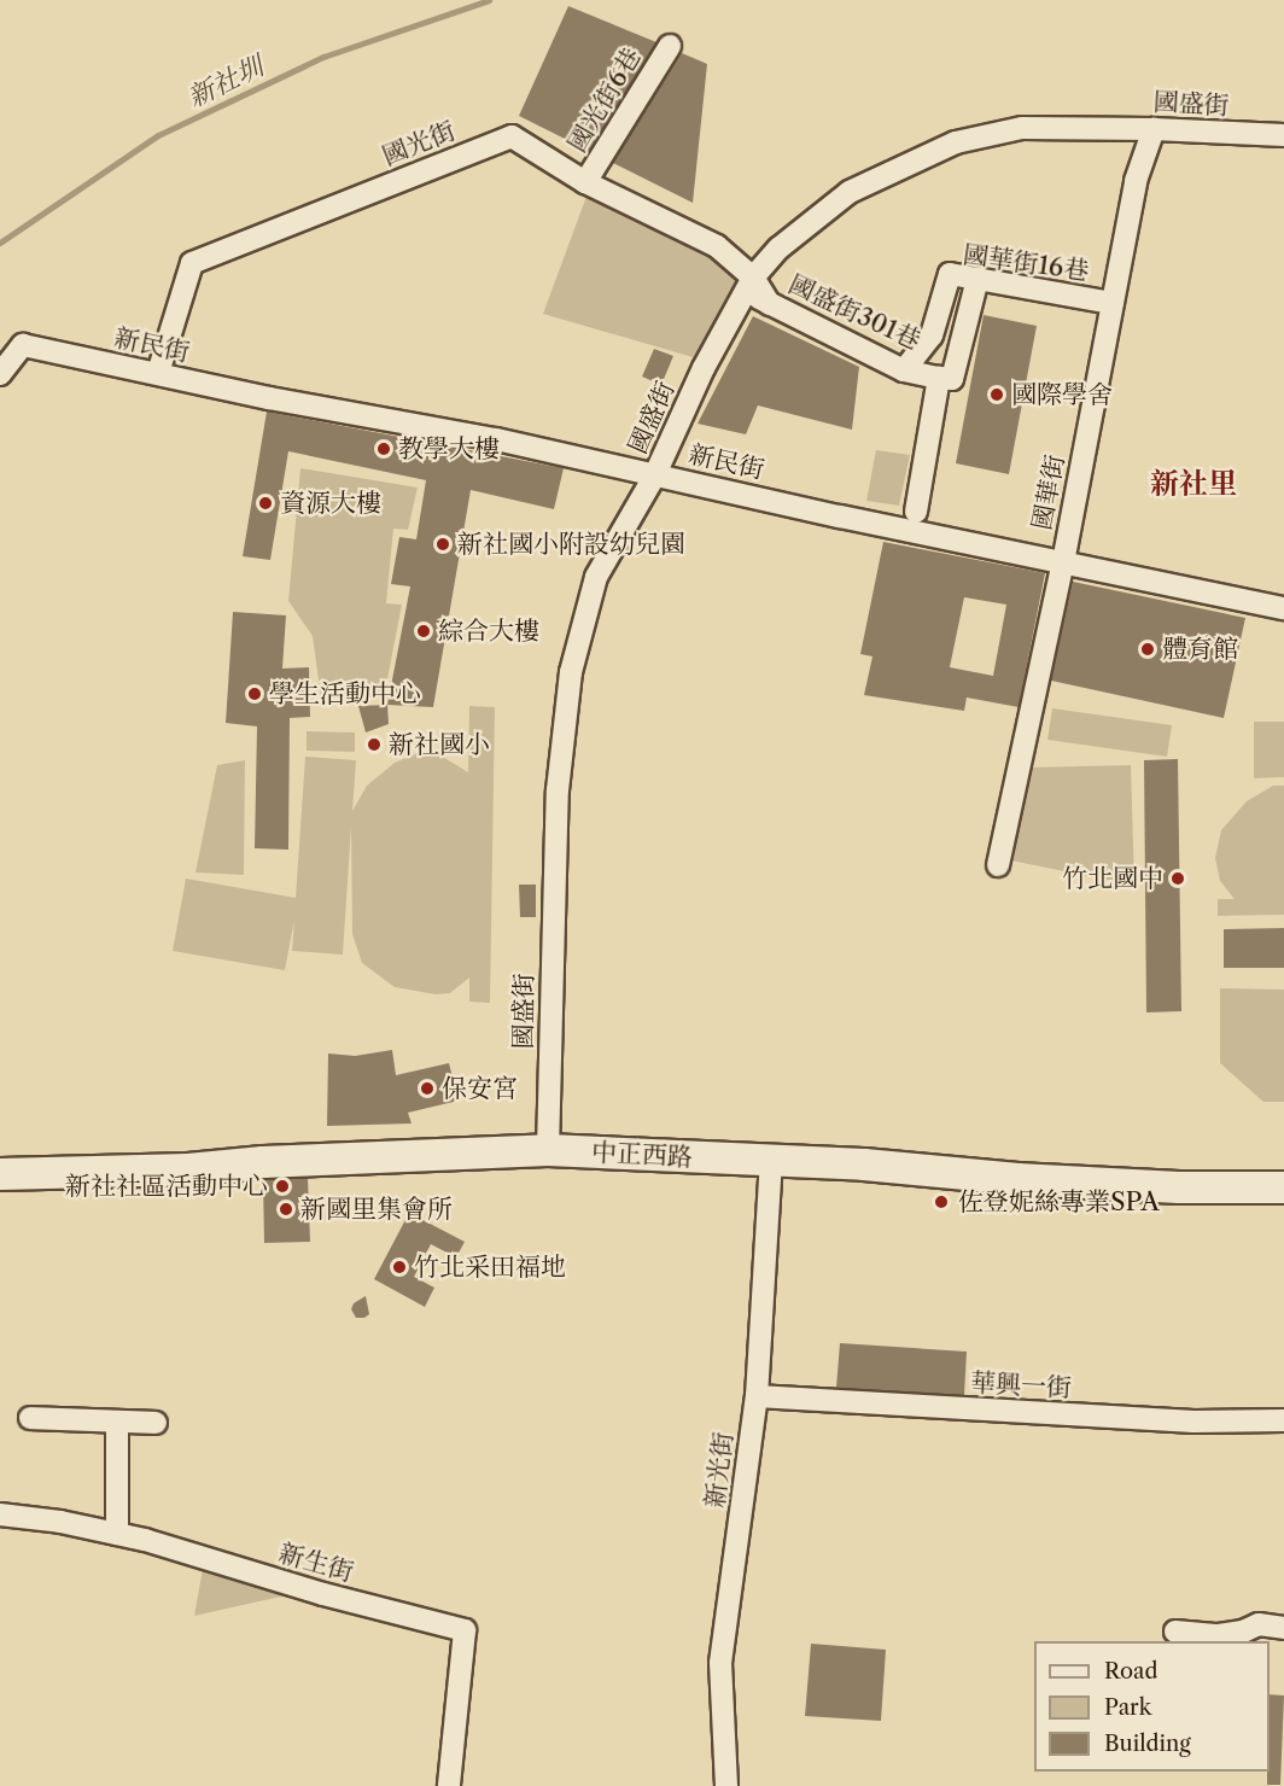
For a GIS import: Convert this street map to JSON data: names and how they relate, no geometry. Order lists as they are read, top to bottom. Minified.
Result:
{"streets":{"main road":["中正西路"],"street":["國光街6巷","國盛街","國光街","國華街16巷","國盛街301巷","新民街","國華街","華興一街","新光街","新生街"]},"crossings":[["國光街6巷","國光街"],["國盛街","國光街"],["國盛街","新民街"],["國盛街","國華街"],["國盛街","中正西路"],["國光街","國盛街301巷"],["國光街","新民街"],["國華街16巷","國盛街301巷"],["國華街16巷","國華街"],["新民街","國華街"],["中正西路","新光街"],["華興一街","新光街"]],"districts":["新社里"],"water":["新社圳"],"places":["國際學舍","教學大樓","資源大樓","新社國小附設幼兒園","綜合大樓","體育館","學生活動中心","新社國小","竹北國中","保安宮","新社社區活動中心","佐登妮絲專業SPA","新國里集會所","竹北采田福地"],"legend":["Road","Park","Building"]}
